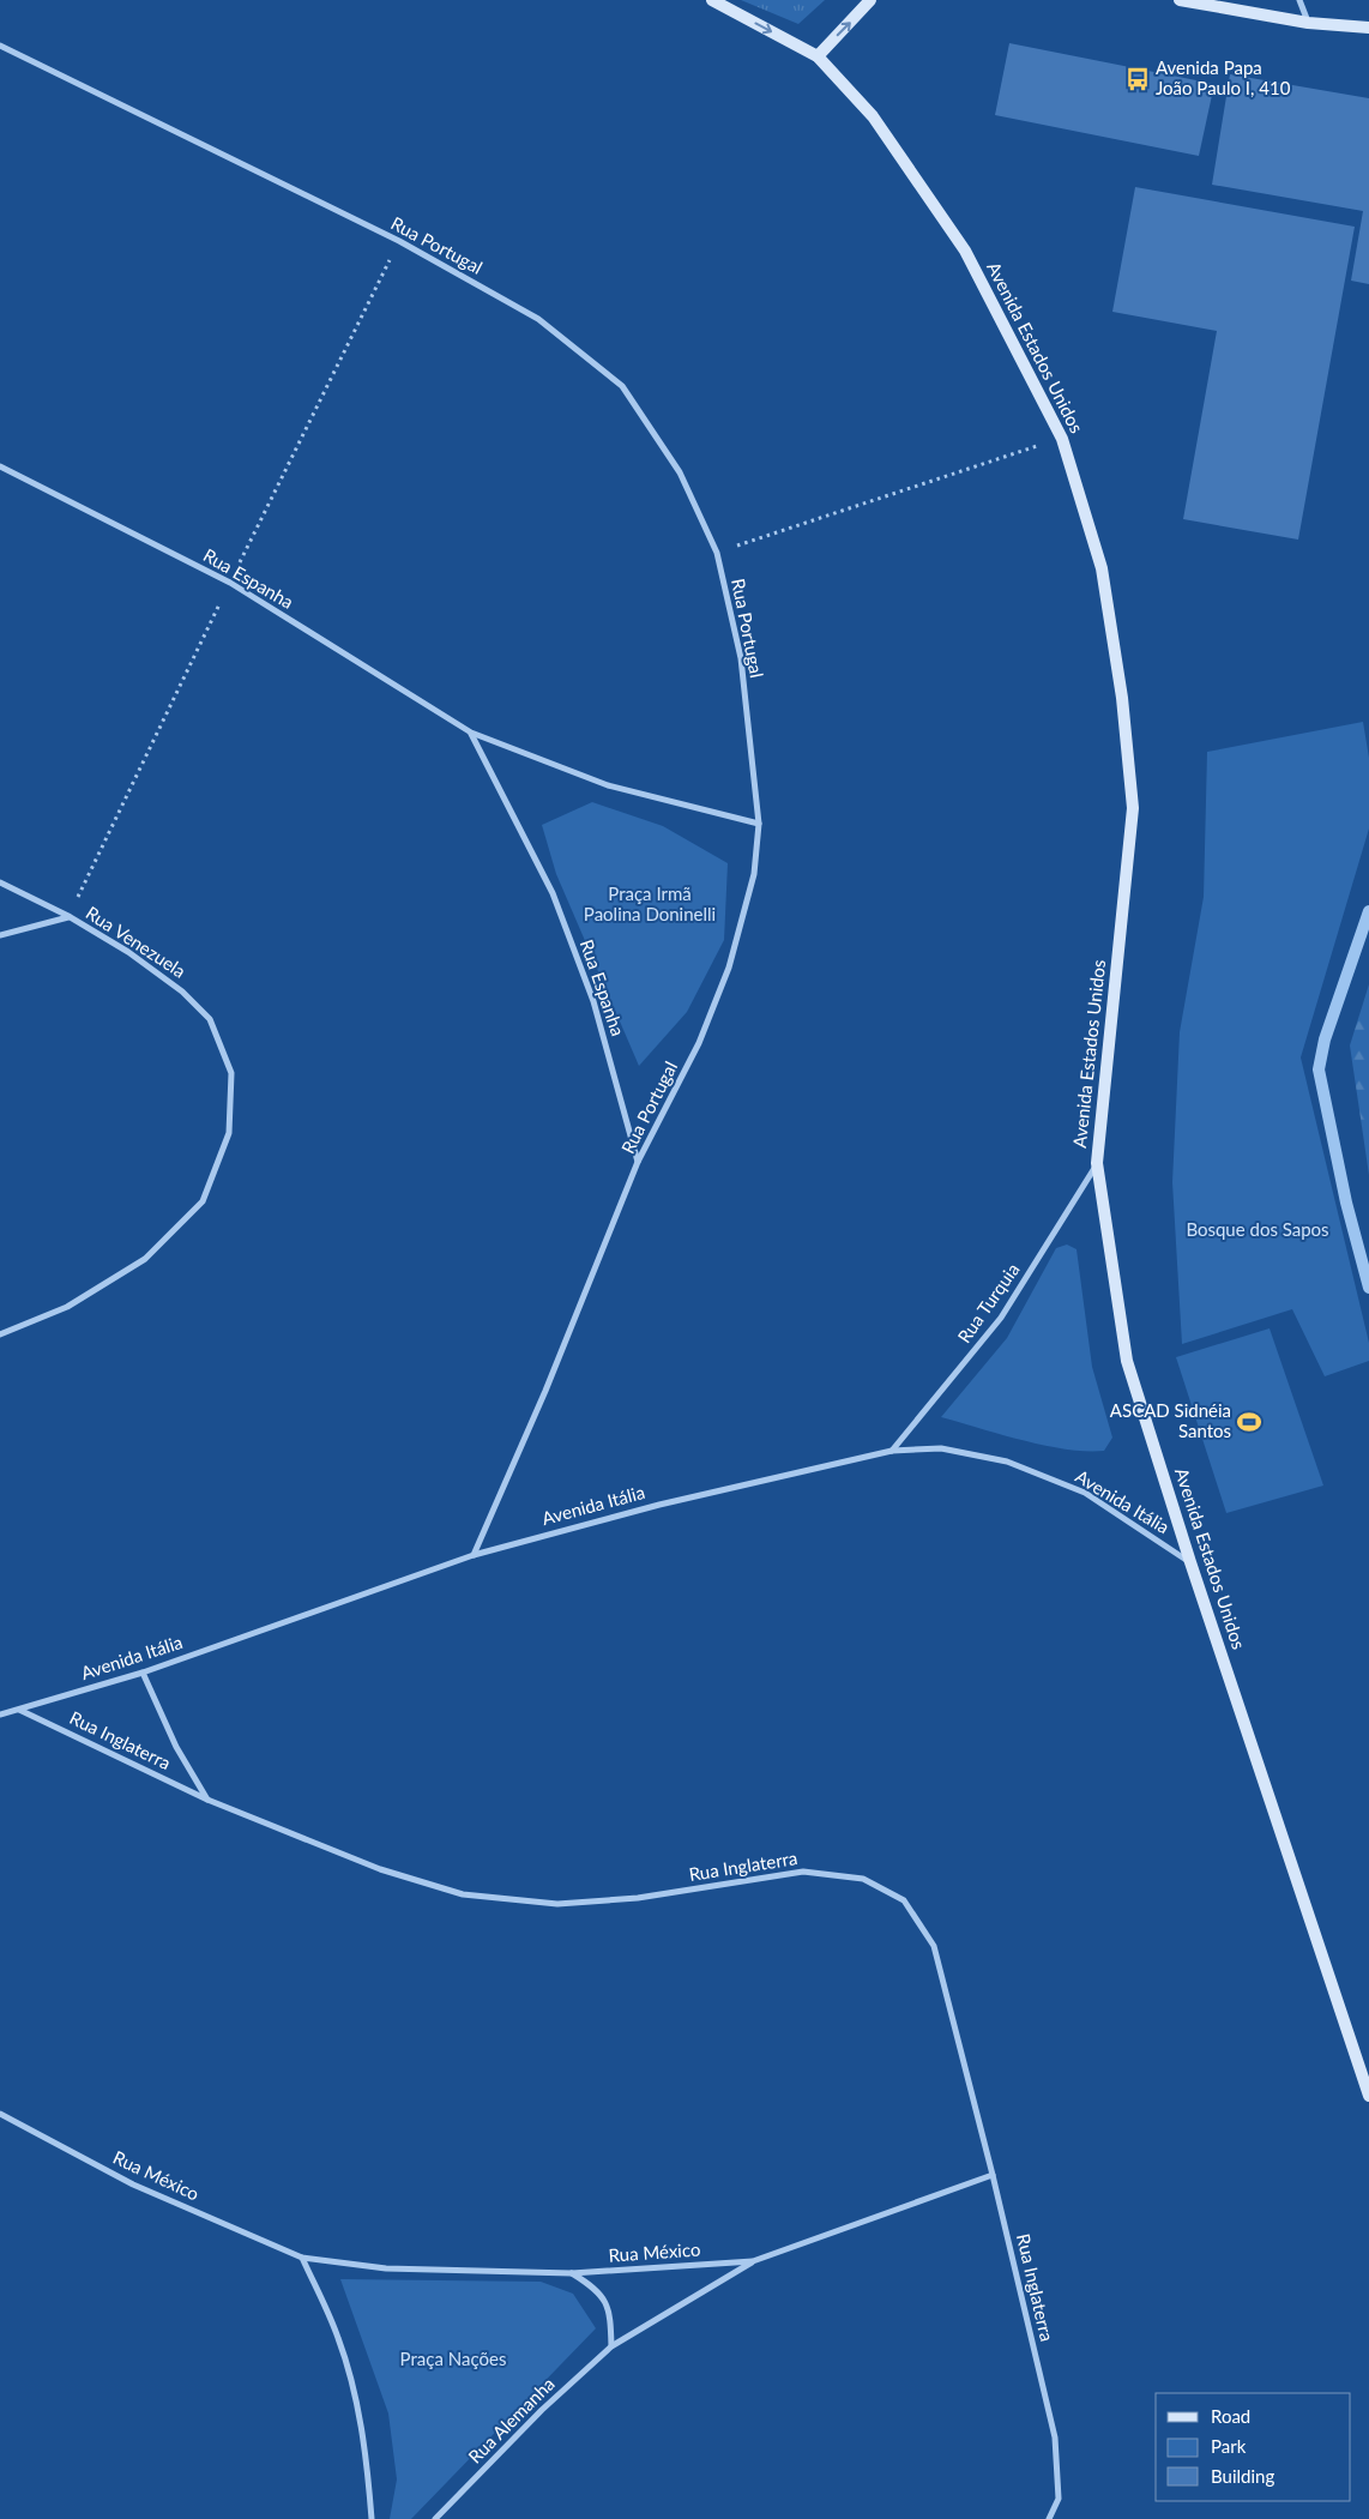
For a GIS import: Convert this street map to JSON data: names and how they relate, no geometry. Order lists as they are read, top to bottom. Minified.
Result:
{"streets":{"street":["Rua Portugal","Avenida Estados Unidos","Rua Espanha","Rua Venezuela","Rua Turquia","Avenida Itália","Rua Inglaterra","Rua México","Rua Alemanha"]},"crossings":[["Rua Portugal","Rua Espanha"],["Rua Portugal","Avenida Itália"],["Avenida Estados Unidos","Rua Turquia"],["Avenida Estados Unidos","Avenida Itália"],["Rua Turquia","Avenida Itália"],["Avenida Itália","Rua Inglaterra"],["Rua Inglaterra","Rua México"],["Rua México","Rua Alemanha"]],"parks":["Praça Irmã Paolina Doninelli","Bosque dos Sapos","Praça Nações"],"places":{"bus stop":["Avenida Papa João Paulo I, 410"],"sports":["ASCAD Sidnéia Santos"]},"legend":["Road","Park","Building"]}
